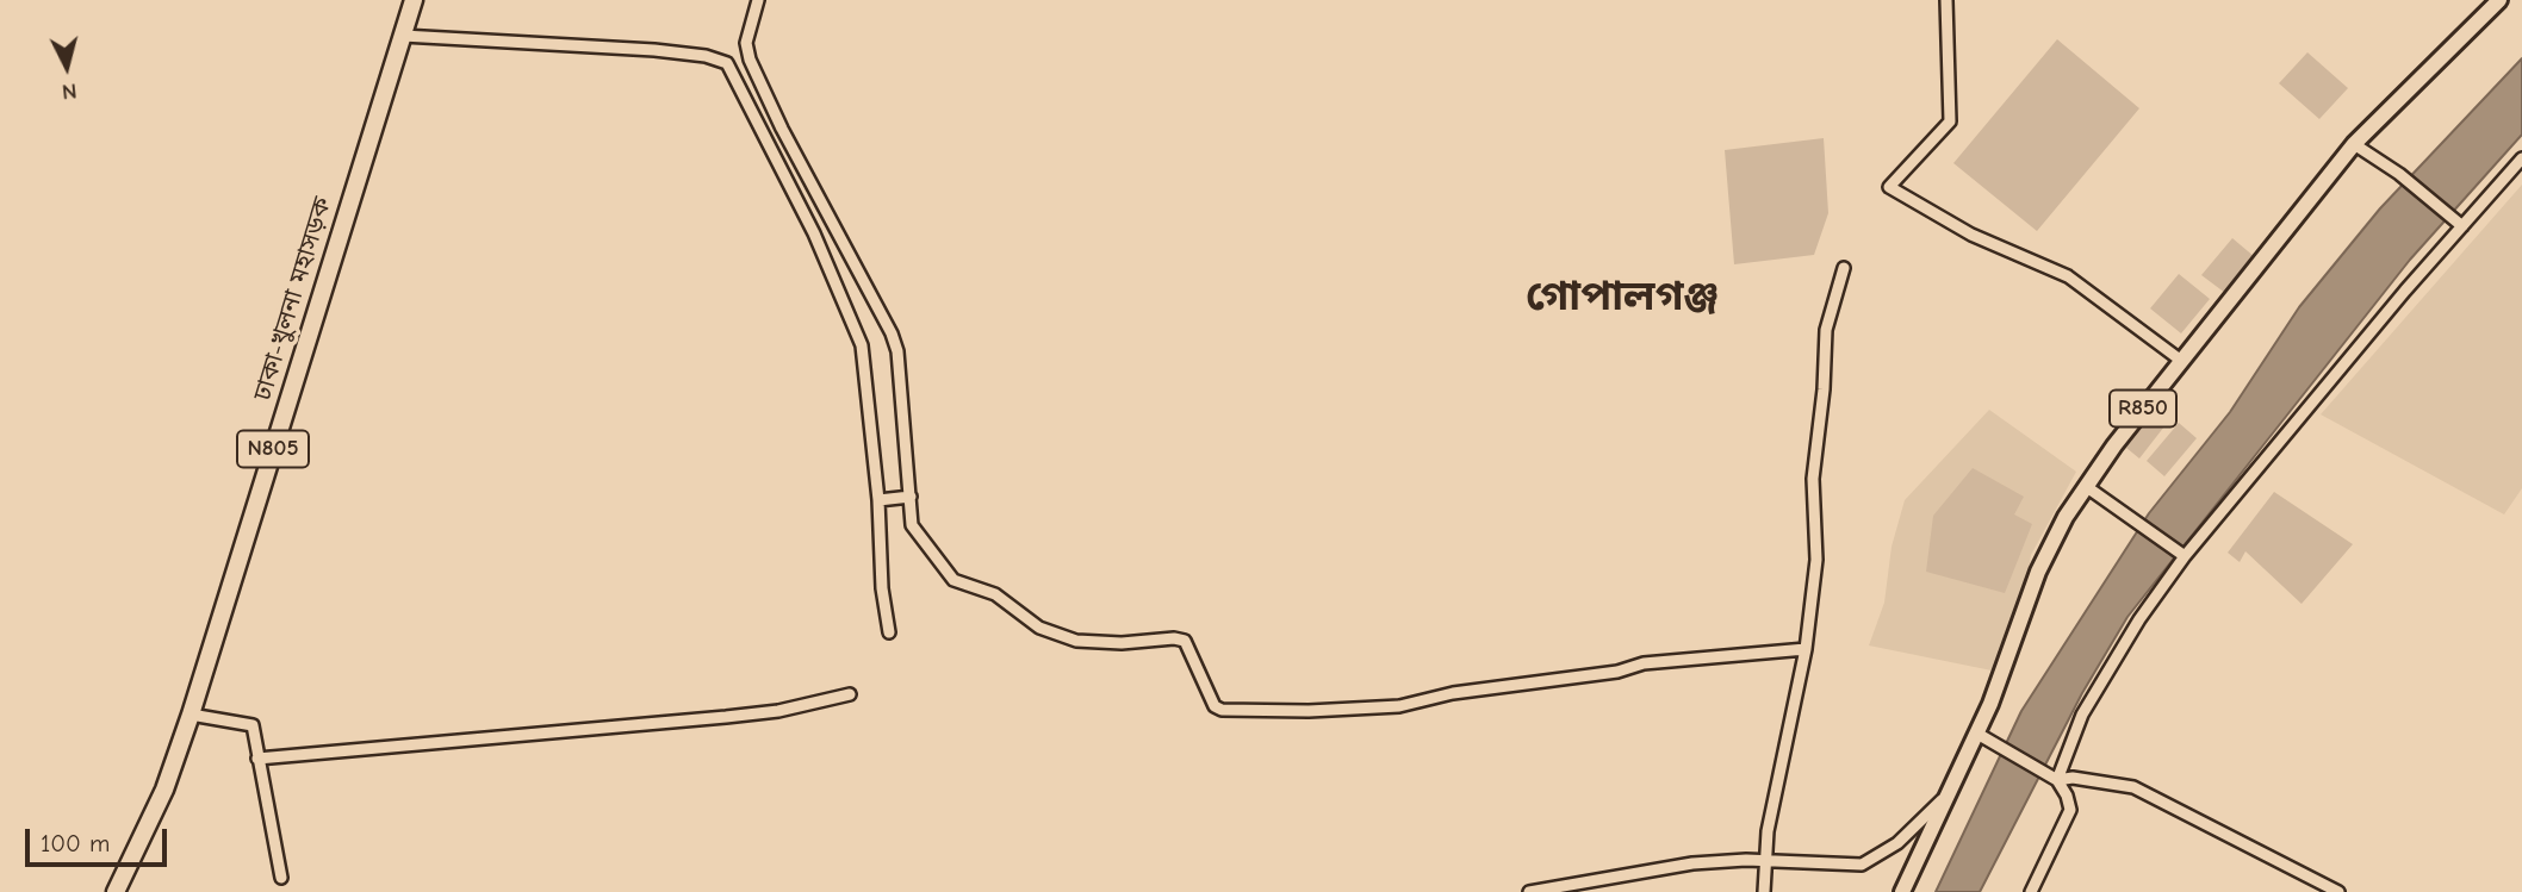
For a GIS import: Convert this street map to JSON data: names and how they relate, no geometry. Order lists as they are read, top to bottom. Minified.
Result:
{"streets":{"highway":["ঢাকা-খুলনা মহাসড়ক","N805"],"main road":["R850"]},"districts":["গোপালগঞ্জ"],"scale_bar":"100 m","north":"bottom"}
